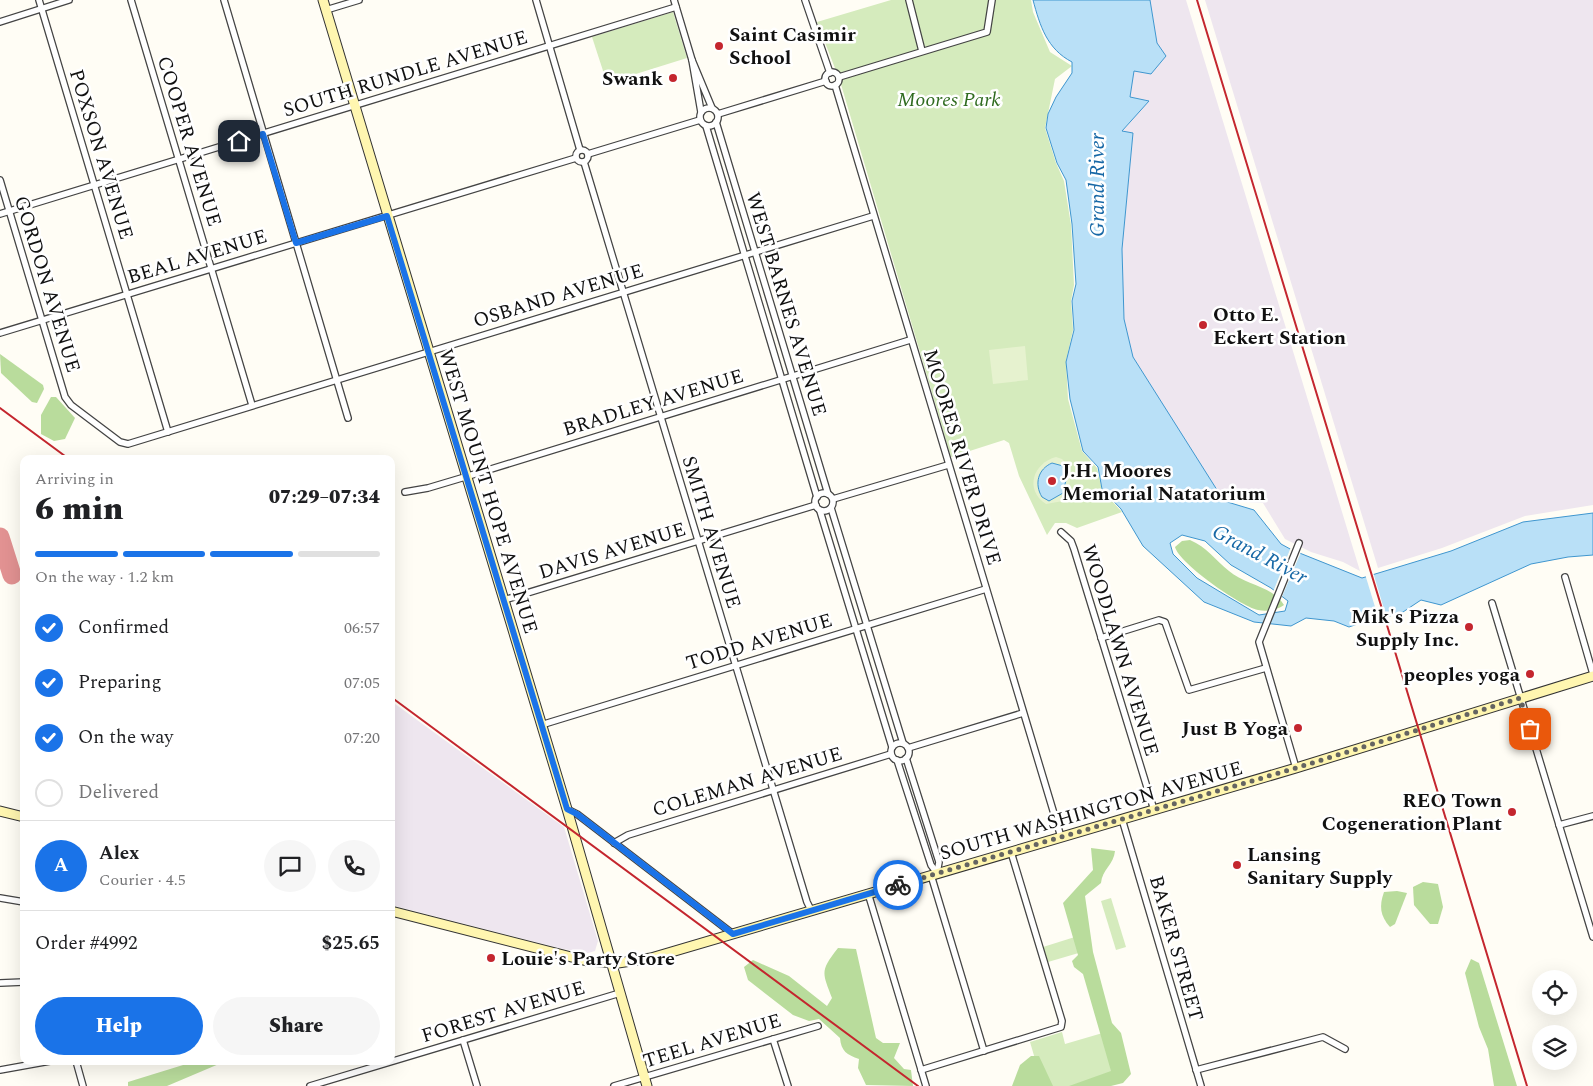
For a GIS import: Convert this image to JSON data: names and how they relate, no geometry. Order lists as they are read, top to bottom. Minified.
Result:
{"streets":{"street":["SOUTH RUNDLE AVENUE","COOPER AVENUE","POXSON AVENUE","BEAL AVENUE","GORDON AVENUE","OSBAND AVENUE","WEST BARNES AVENUE","BRADLEY AVENUE","MOORES RIVER DRIVE","WEST MOUNT HOPE AVENUE","SMITH AVENUE","DAVIS AVENUE","TODD AVENUE","WOODLAWN AVENUE","COLEMAN AVENUE","SOUTH WASHINGTON AVENUE","BAKER STREET","FOREST AVENUE","TEEL AVENUE"]},"crossings":[["SOUTH RUNDLE AVENUE","COOPER AVENUE"],["SOUTH RUNDLE AVENUE","POXSON AVENUE"],["SOUTH RUNDLE AVENUE","GORDON AVENUE"],["SOUTH RUNDLE AVENUE","WEST MOUNT HOPE AVENUE"],["COOPER AVENUE","BEAL AVENUE"],["COOPER AVENUE","OSBAND AVENUE"],["POXSON AVENUE","BEAL AVENUE"],["POXSON AVENUE","OSBAND AVENUE"],["BEAL AVENUE","GORDON AVENUE"],["BEAL AVENUE","WEST MOUNT HOPE AVENUE"],["BEAL AVENUE","SMITH AVENUE"],["GORDON AVENUE","OSBAND AVENUE"],["OSBAND AVENUE","WEST BARNES AVENUE"],["OSBAND AVENUE","MOORES RIVER DRIVE"],["OSBAND AVENUE","WEST MOUNT HOPE AVENUE"],["OSBAND AVENUE","SMITH AVENUE"],["WEST BARNES AVENUE","BRADLEY AVENUE"],["WEST BARNES AVENUE","DAVIS AVENUE"],["BRADLEY AVENUE","MOORES RIVER DRIVE"],["BRADLEY AVENUE","WEST MOUNT HOPE AVENUE"],["BRADLEY AVENUE","SMITH AVENUE"],["MOORES RIVER DRIVE","TODD AVENUE"],["MOORES RIVER DRIVE","SOUTH WASHINGTON AVENUE"],["WEST MOUNT HOPE AVENUE","DAVIS AVENUE"],["WEST MOUNT HOPE AVENUE","TODD AVENUE"],["WEST MOUNT HOPE AVENUE","SOUTH WASHINGTON AVENUE"],["WEST MOUNT HOPE AVENUE","FOREST AVENUE"],["WEST MOUNT HOPE AVENUE","TEEL AVENUE"],["SMITH AVENUE","DAVIS AVENUE"],["SMITH AVENUE","TODD AVENUE"],["SMITH AVENUE","COLEMAN AVENUE"],["SMITH AVENUE","SOUTH WASHINGTON AVENUE"],["WOODLAWN AVENUE","SOUTH WASHINGTON AVENUE"],["SOUTH WASHINGTON AVENUE","BAKER STREET"]],"water":["Grand River"],"parks":["Moores Park"],"places":["Saint Casimir School","Swank","Otto E. Eckert Station","J.H. Moores Memorial Natatorium","Mik's Pizza Supply Inc.","peoples yoga","Just B Yoga","REO Town Cogeneration Plant","Lansing Sanitary Supply","Louie's Party Store"],"page":{"heading":["6 min","Arriving in","07:29–07:34"],"panel":["Alex","Courier · 4.5","Order #4992","$25.65"],"bar":"On the way · 1.2 km","list":[["Confirmed","06:57"],["Preparing","07:05"],["On the way","07:20"],"Delivered"],"round":"A","buttons":["Help","Share"]}}
